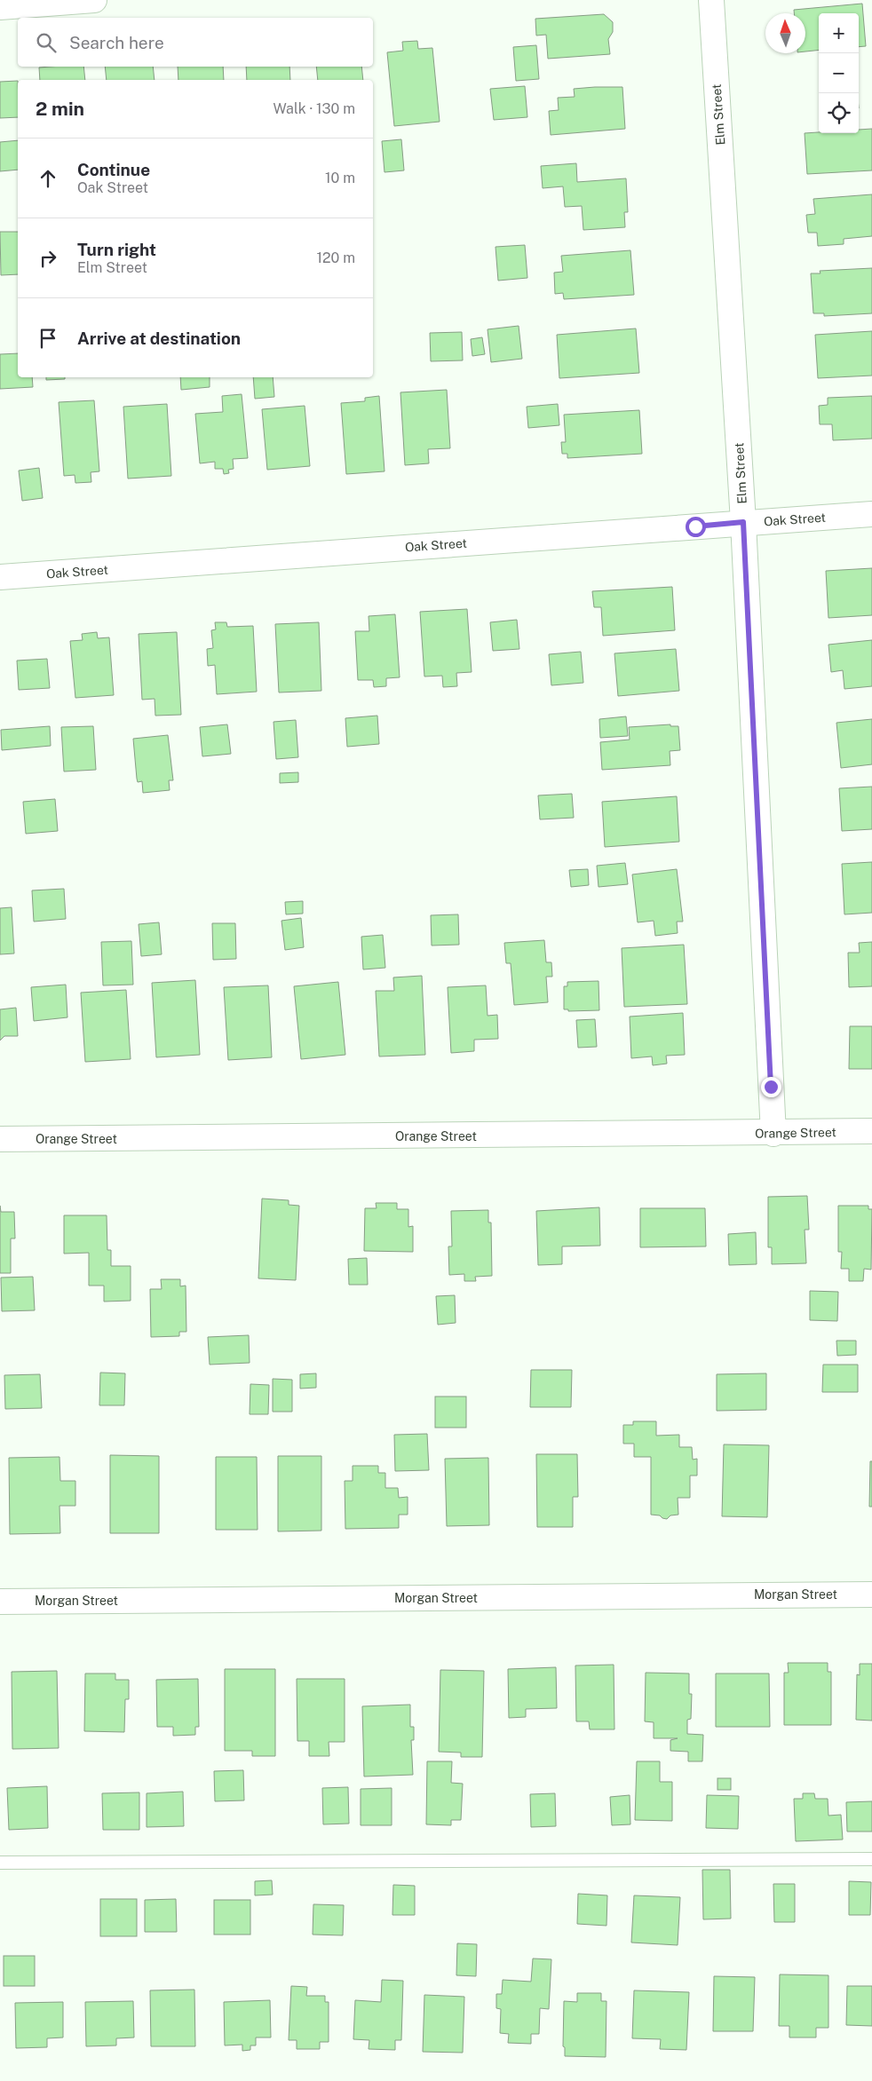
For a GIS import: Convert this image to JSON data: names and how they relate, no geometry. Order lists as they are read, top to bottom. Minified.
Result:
{"streets":{"street":["Elm Street","Oak Street","Orange Street","Morgan Street"]},"crossings":[["Elm Street","Oak Street"],["Elm Street","Orange Street"]],"north":"top","page":{"map_buttons":["+","−"],"search":"Search here","heading":["2 min","Walk · 130 m"],"list":[["Continue","Oak Street","10 m"],["Turn right","Elm Street","120 m"],"Arrive at destination"]}}
